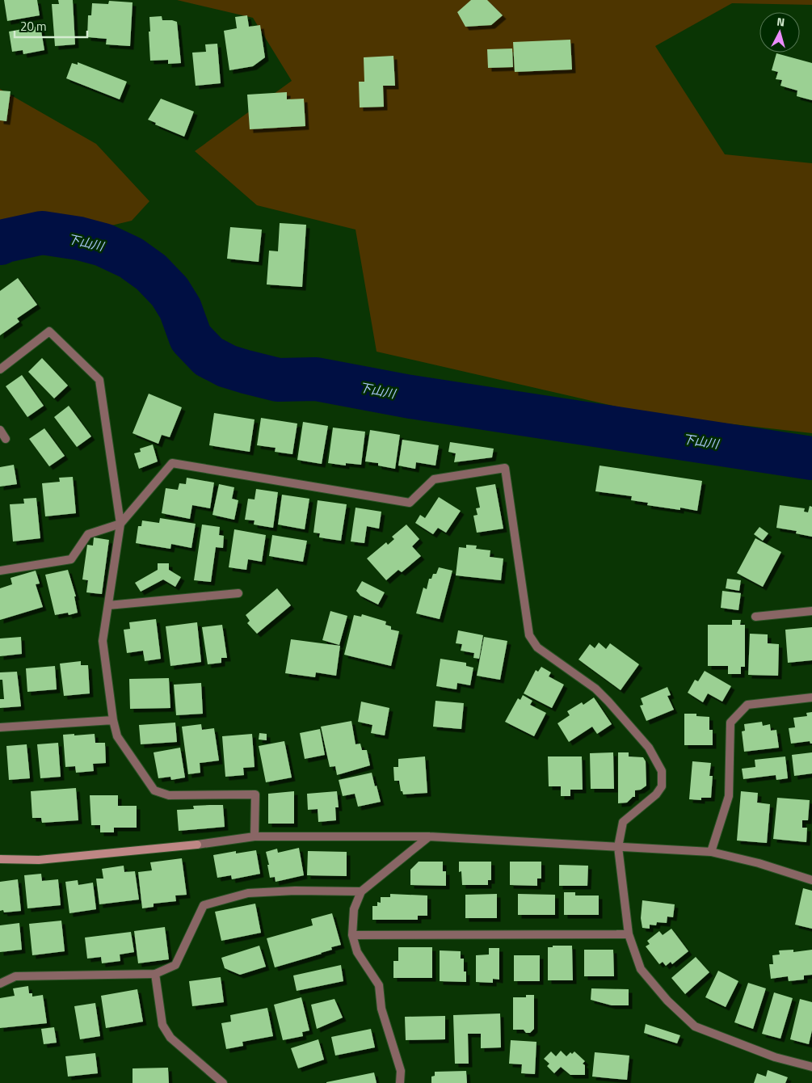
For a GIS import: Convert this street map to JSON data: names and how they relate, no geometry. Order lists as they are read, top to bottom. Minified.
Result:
{"water":["下山川"],"scale_bar":"20 m","north":"top"}
